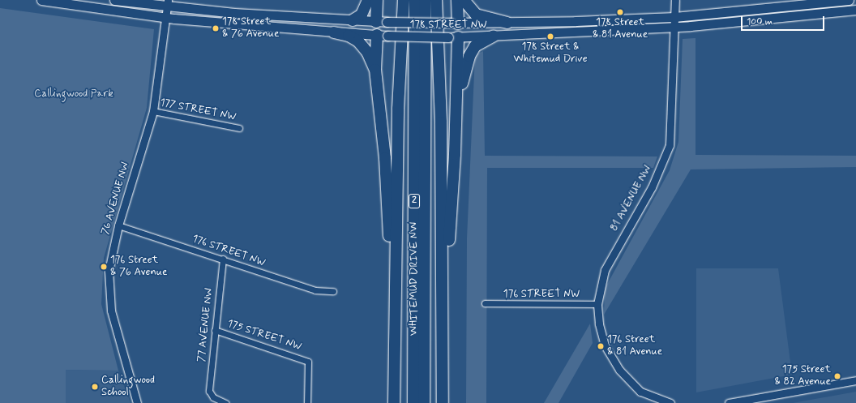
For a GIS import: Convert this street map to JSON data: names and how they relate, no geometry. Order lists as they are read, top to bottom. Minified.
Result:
{"streets":{"highway":["2","WHITEMUD DRIVE NW"],"main road":["178 STREET NW"],"street":["177 STREET NW","76 AVENUE NW","81 AVENUE NW","176 STREET NW","77 AVENUE NW","175 STREET NW"]},"crossings":[["178 STREET NW","76 AVENUE NW"],["178 STREET NW","81 AVENUE NW"],["177 STREET NW","76 AVENUE NW"],["76 AVENUE NW","176 STREET NW"],["81 AVENUE NW","176 STREET NW"],["176 STREET NW","77 AVENUE NW"],["77 AVENUE NW","175 STREET NW"]],"parks":["Callingwood Park"],"places":["178 Street & 81 Avenue","178 Street & 76 Avenue","178 Street & Whitemud Drive","176 Street & 76 Avenue","176 Street & 81 Avenue","175 Street & 82 Avenue","Callingwood School"],"scale_bar":"100 m"}
